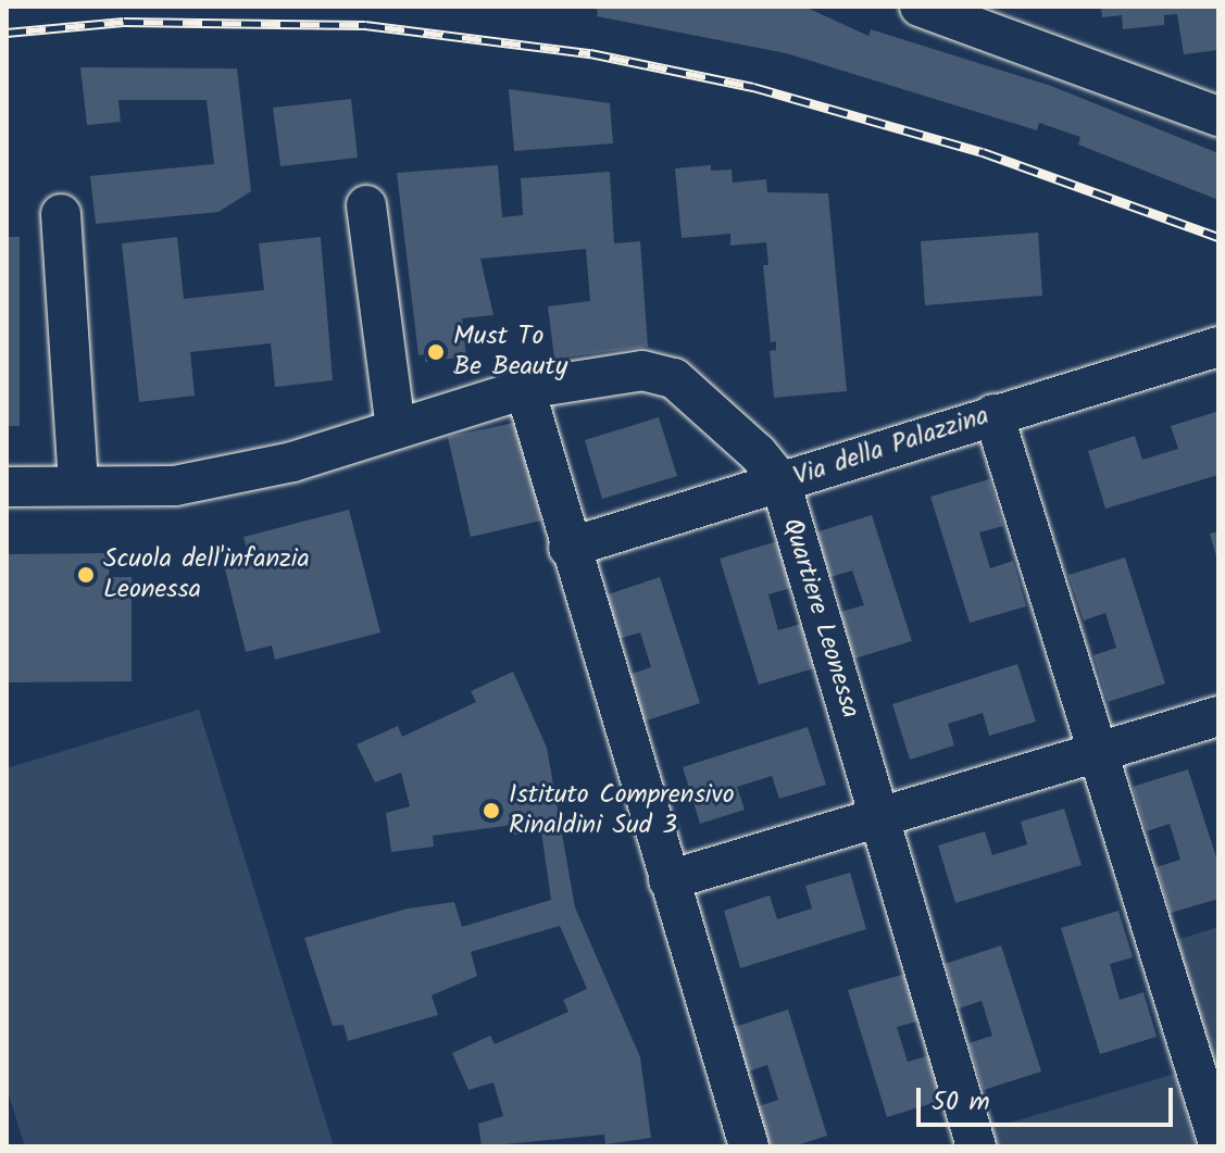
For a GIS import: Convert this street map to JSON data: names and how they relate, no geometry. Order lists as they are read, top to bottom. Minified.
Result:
{"streets":{"street":["Via della Palazzina","Quartiere Leonessa"]},"crossings":[["Via della Palazzina","Quartiere Leonessa"]],"places":["Must To Be Beauty","Scuola dell'infanzia Leonessa","Istituto Comprensivo Rinaldini Sud 3"],"scale_bar":"50 m"}
